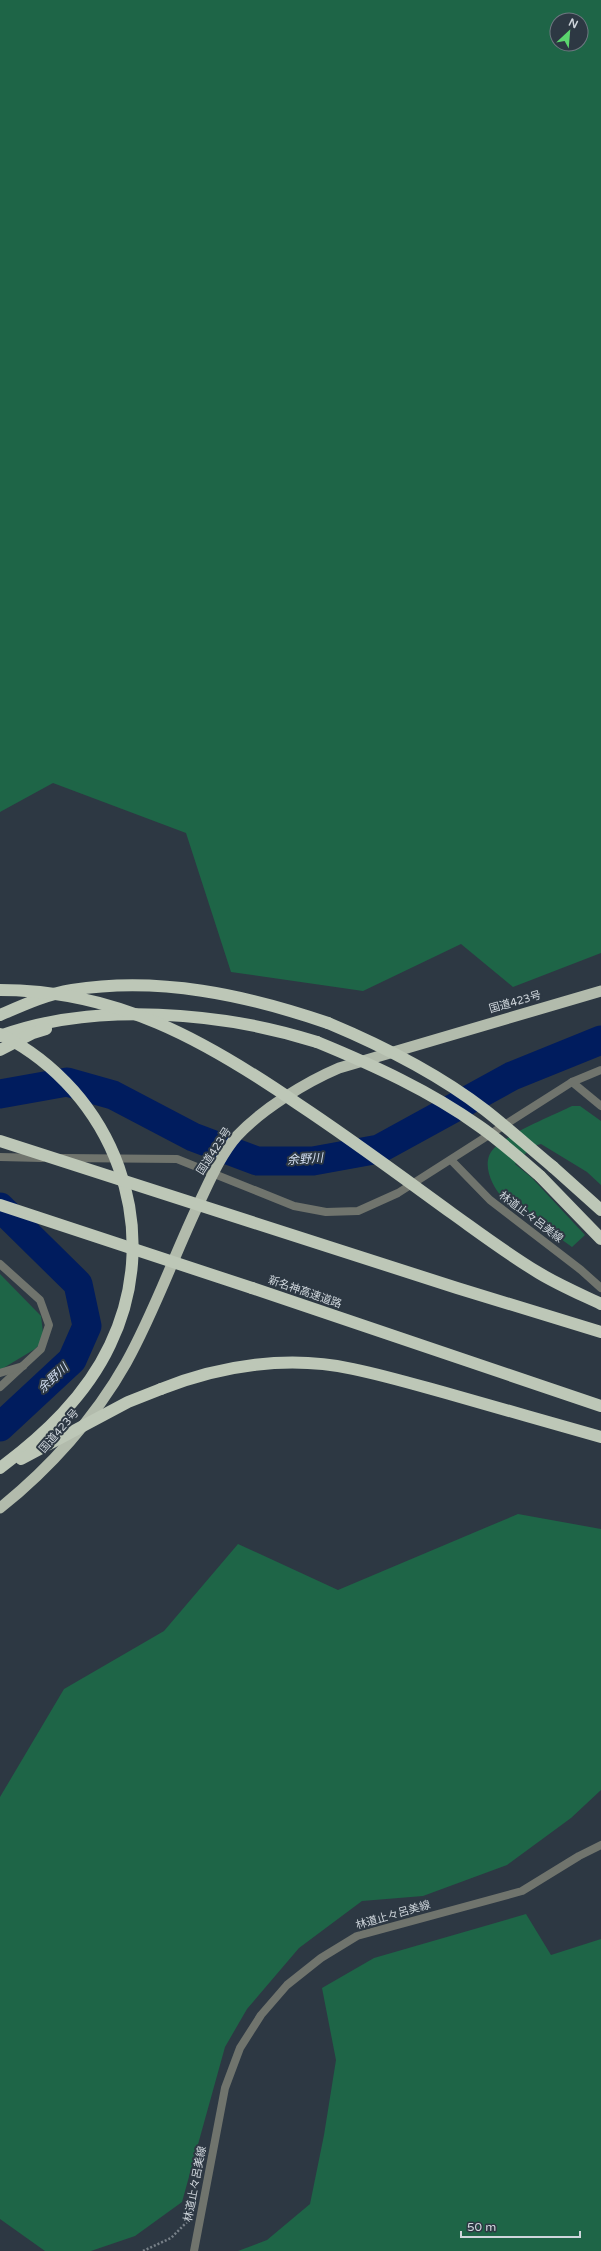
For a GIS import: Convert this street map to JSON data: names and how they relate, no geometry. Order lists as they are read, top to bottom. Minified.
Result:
{"streets":{"highway":["国道423号","新名神高速道路"],"street":["林道止々呂美線"]},"water":["余野川"],"scale_bar":"50 m","north":"top right"}
